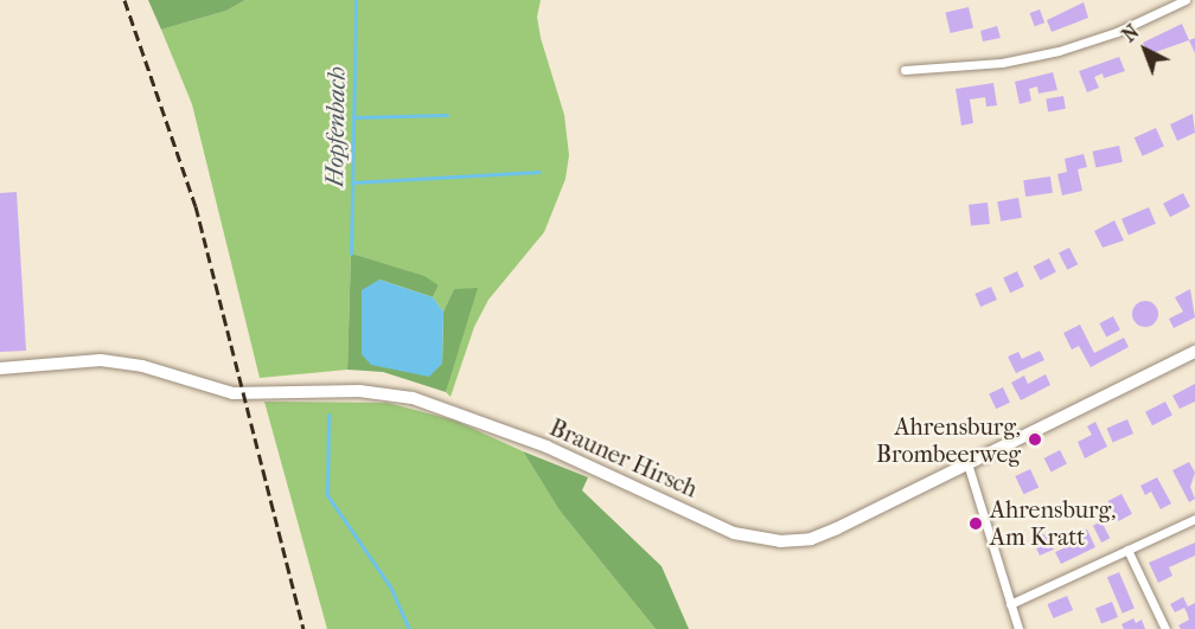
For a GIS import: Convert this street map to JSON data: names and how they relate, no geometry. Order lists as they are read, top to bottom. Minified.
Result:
{"streets":{"street":["Brauner Hirsch"]},"water":["Hopfenbach"],"places":["Ahrensburg, Brombeerweg","Ahrensburg, Am Kratt"],"north":"top left"}
